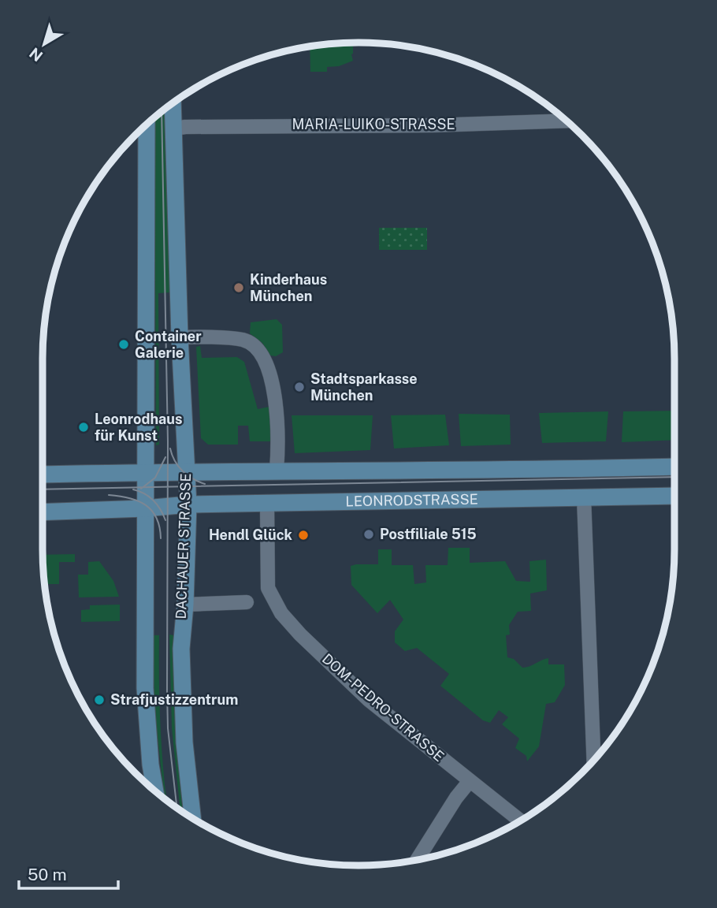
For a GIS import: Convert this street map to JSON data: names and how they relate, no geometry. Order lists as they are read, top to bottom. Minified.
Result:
{"streets":{"main road":["LEONRODSTRASSE","DACHAUER STRASSE"],"street":["MARIA-LUIKO-STRASSE","DOM-PEDRO-STRASSE"]},"crossings":[["MARIA-LUIKO-STRASSE","DACHAUER STRASSE"],["LEONRODSTRASSE","DACHAUER STRASSE"]],"places":["Kinderhaus München","Container Galerie","Stadtsparkasse München","Leonrodhaus für Kunst","Postfiliale 515","Hendl Glück","Strafjustizzentrum"],"scale_bar":"50 m","north":"bottom left"}
